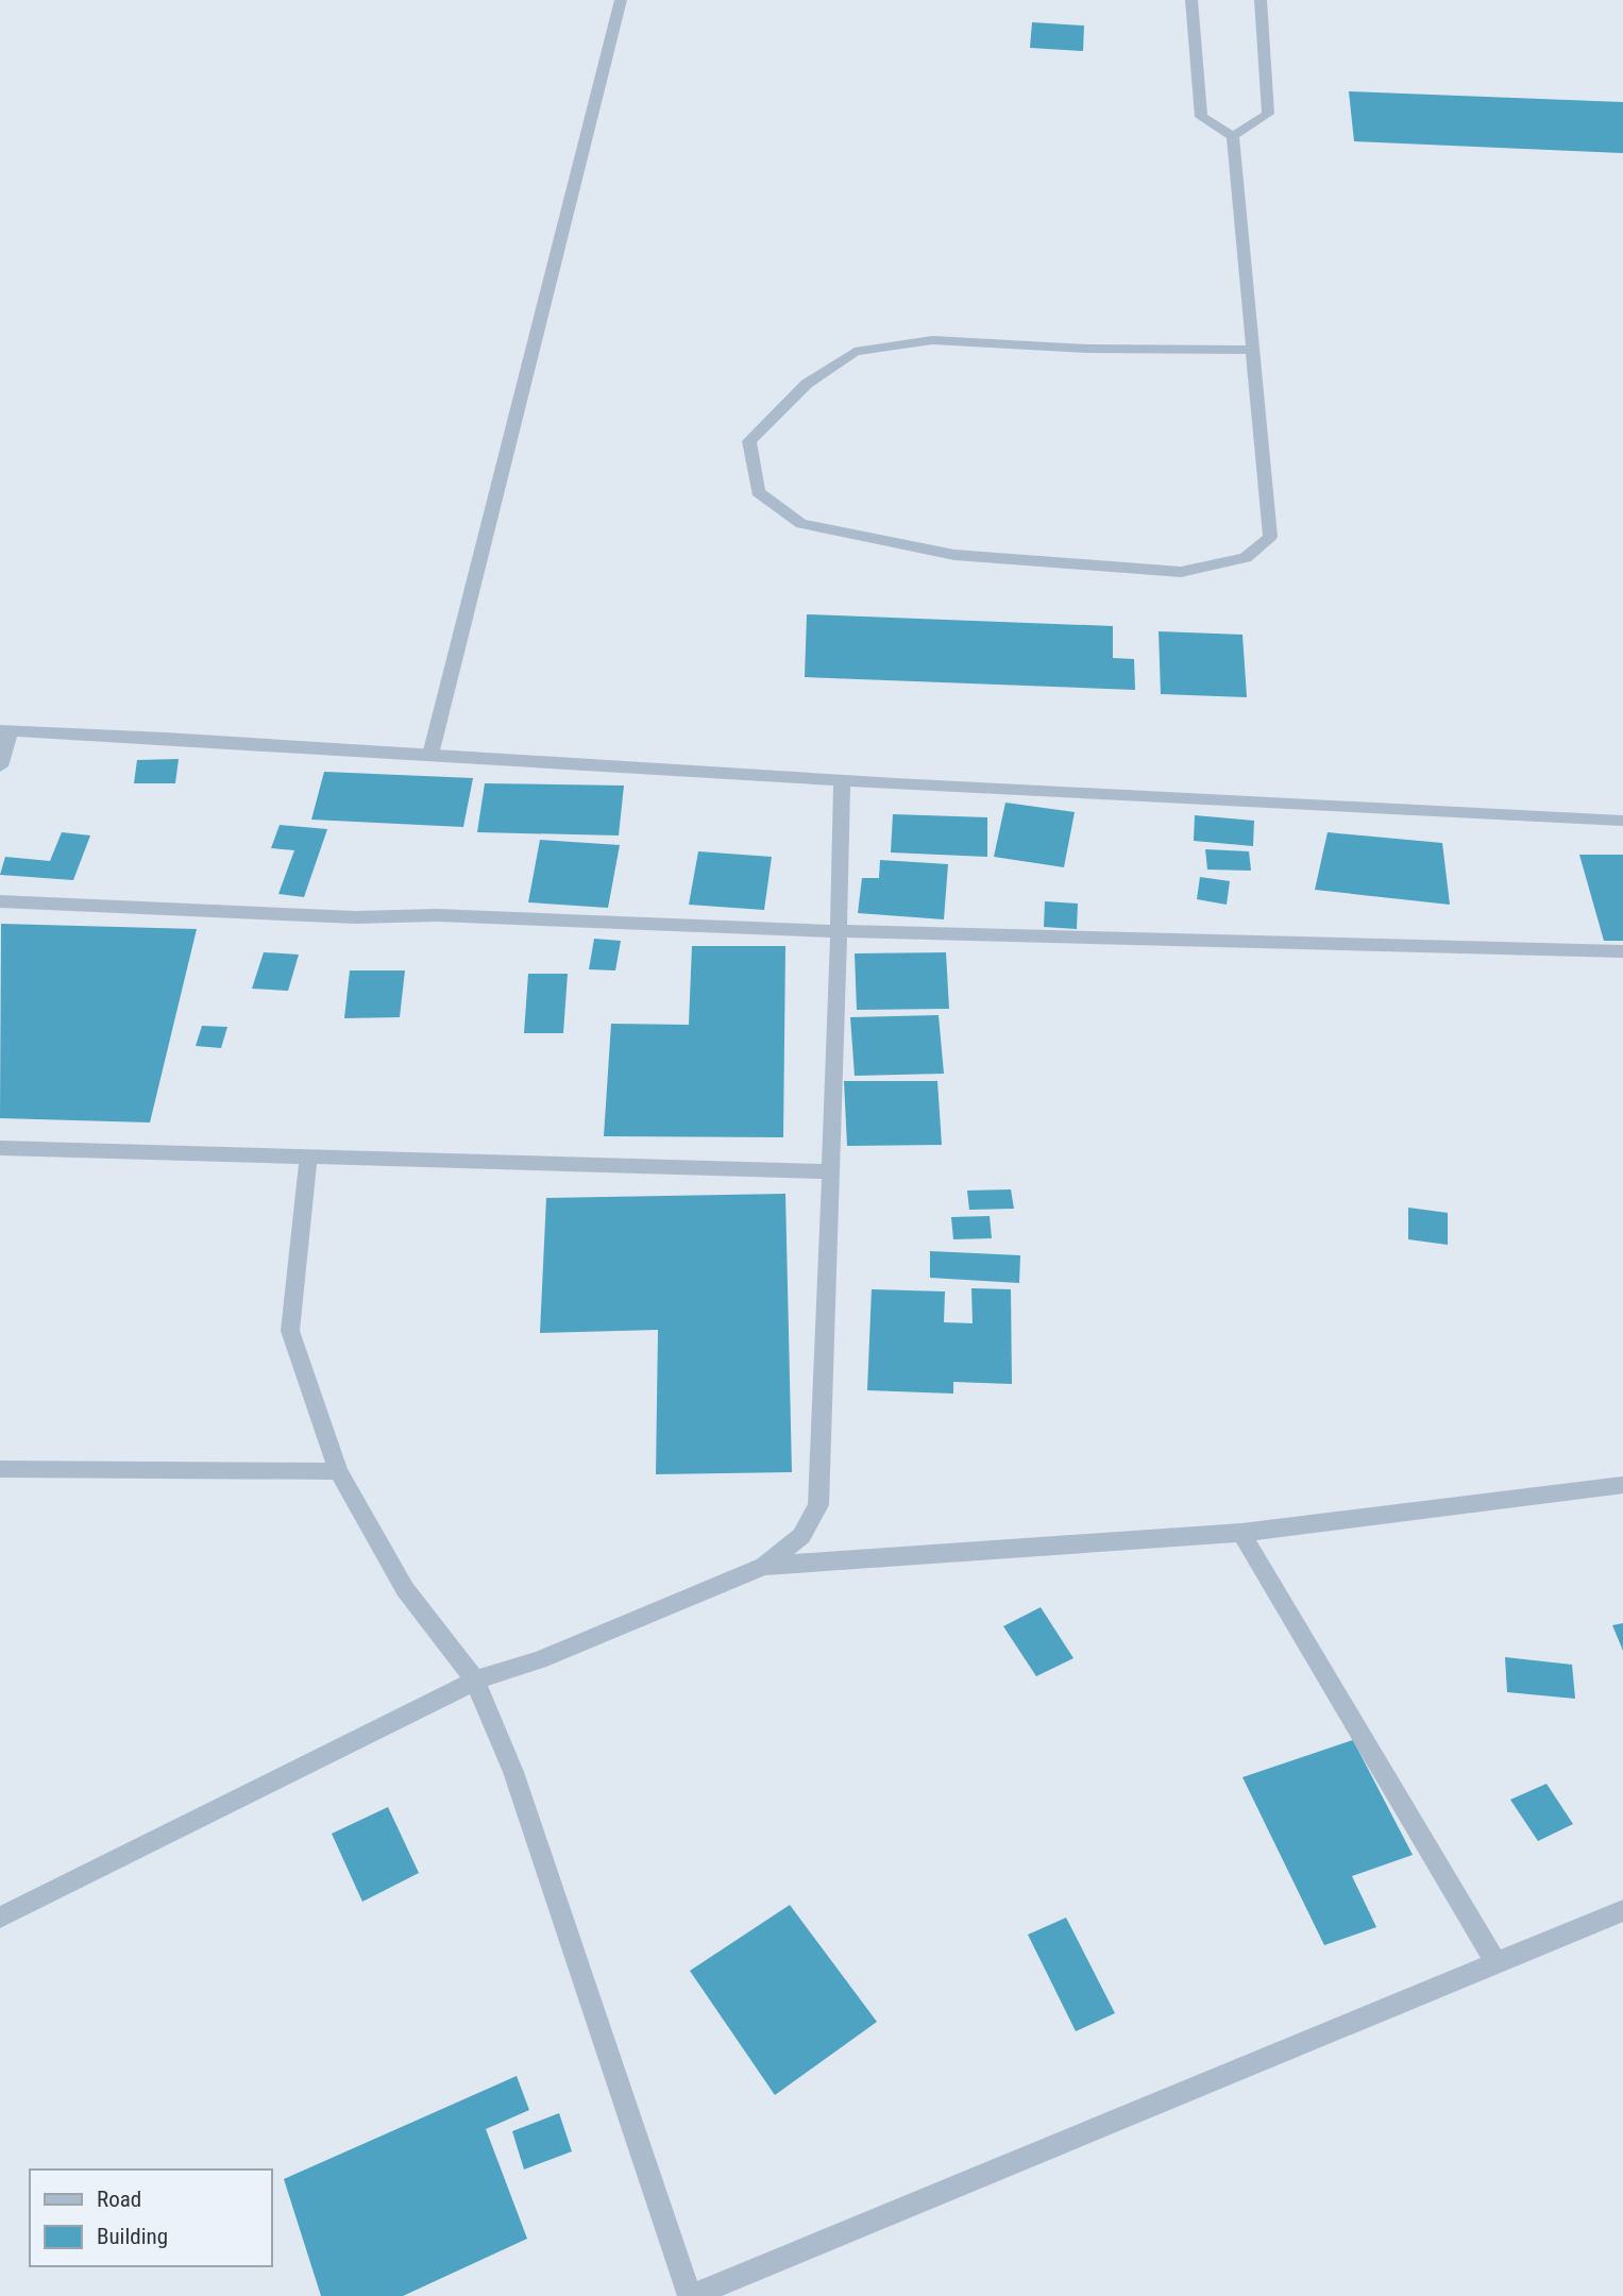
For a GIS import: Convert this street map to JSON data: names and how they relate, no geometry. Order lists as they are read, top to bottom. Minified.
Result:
{"legend":["Road","Building"]}
